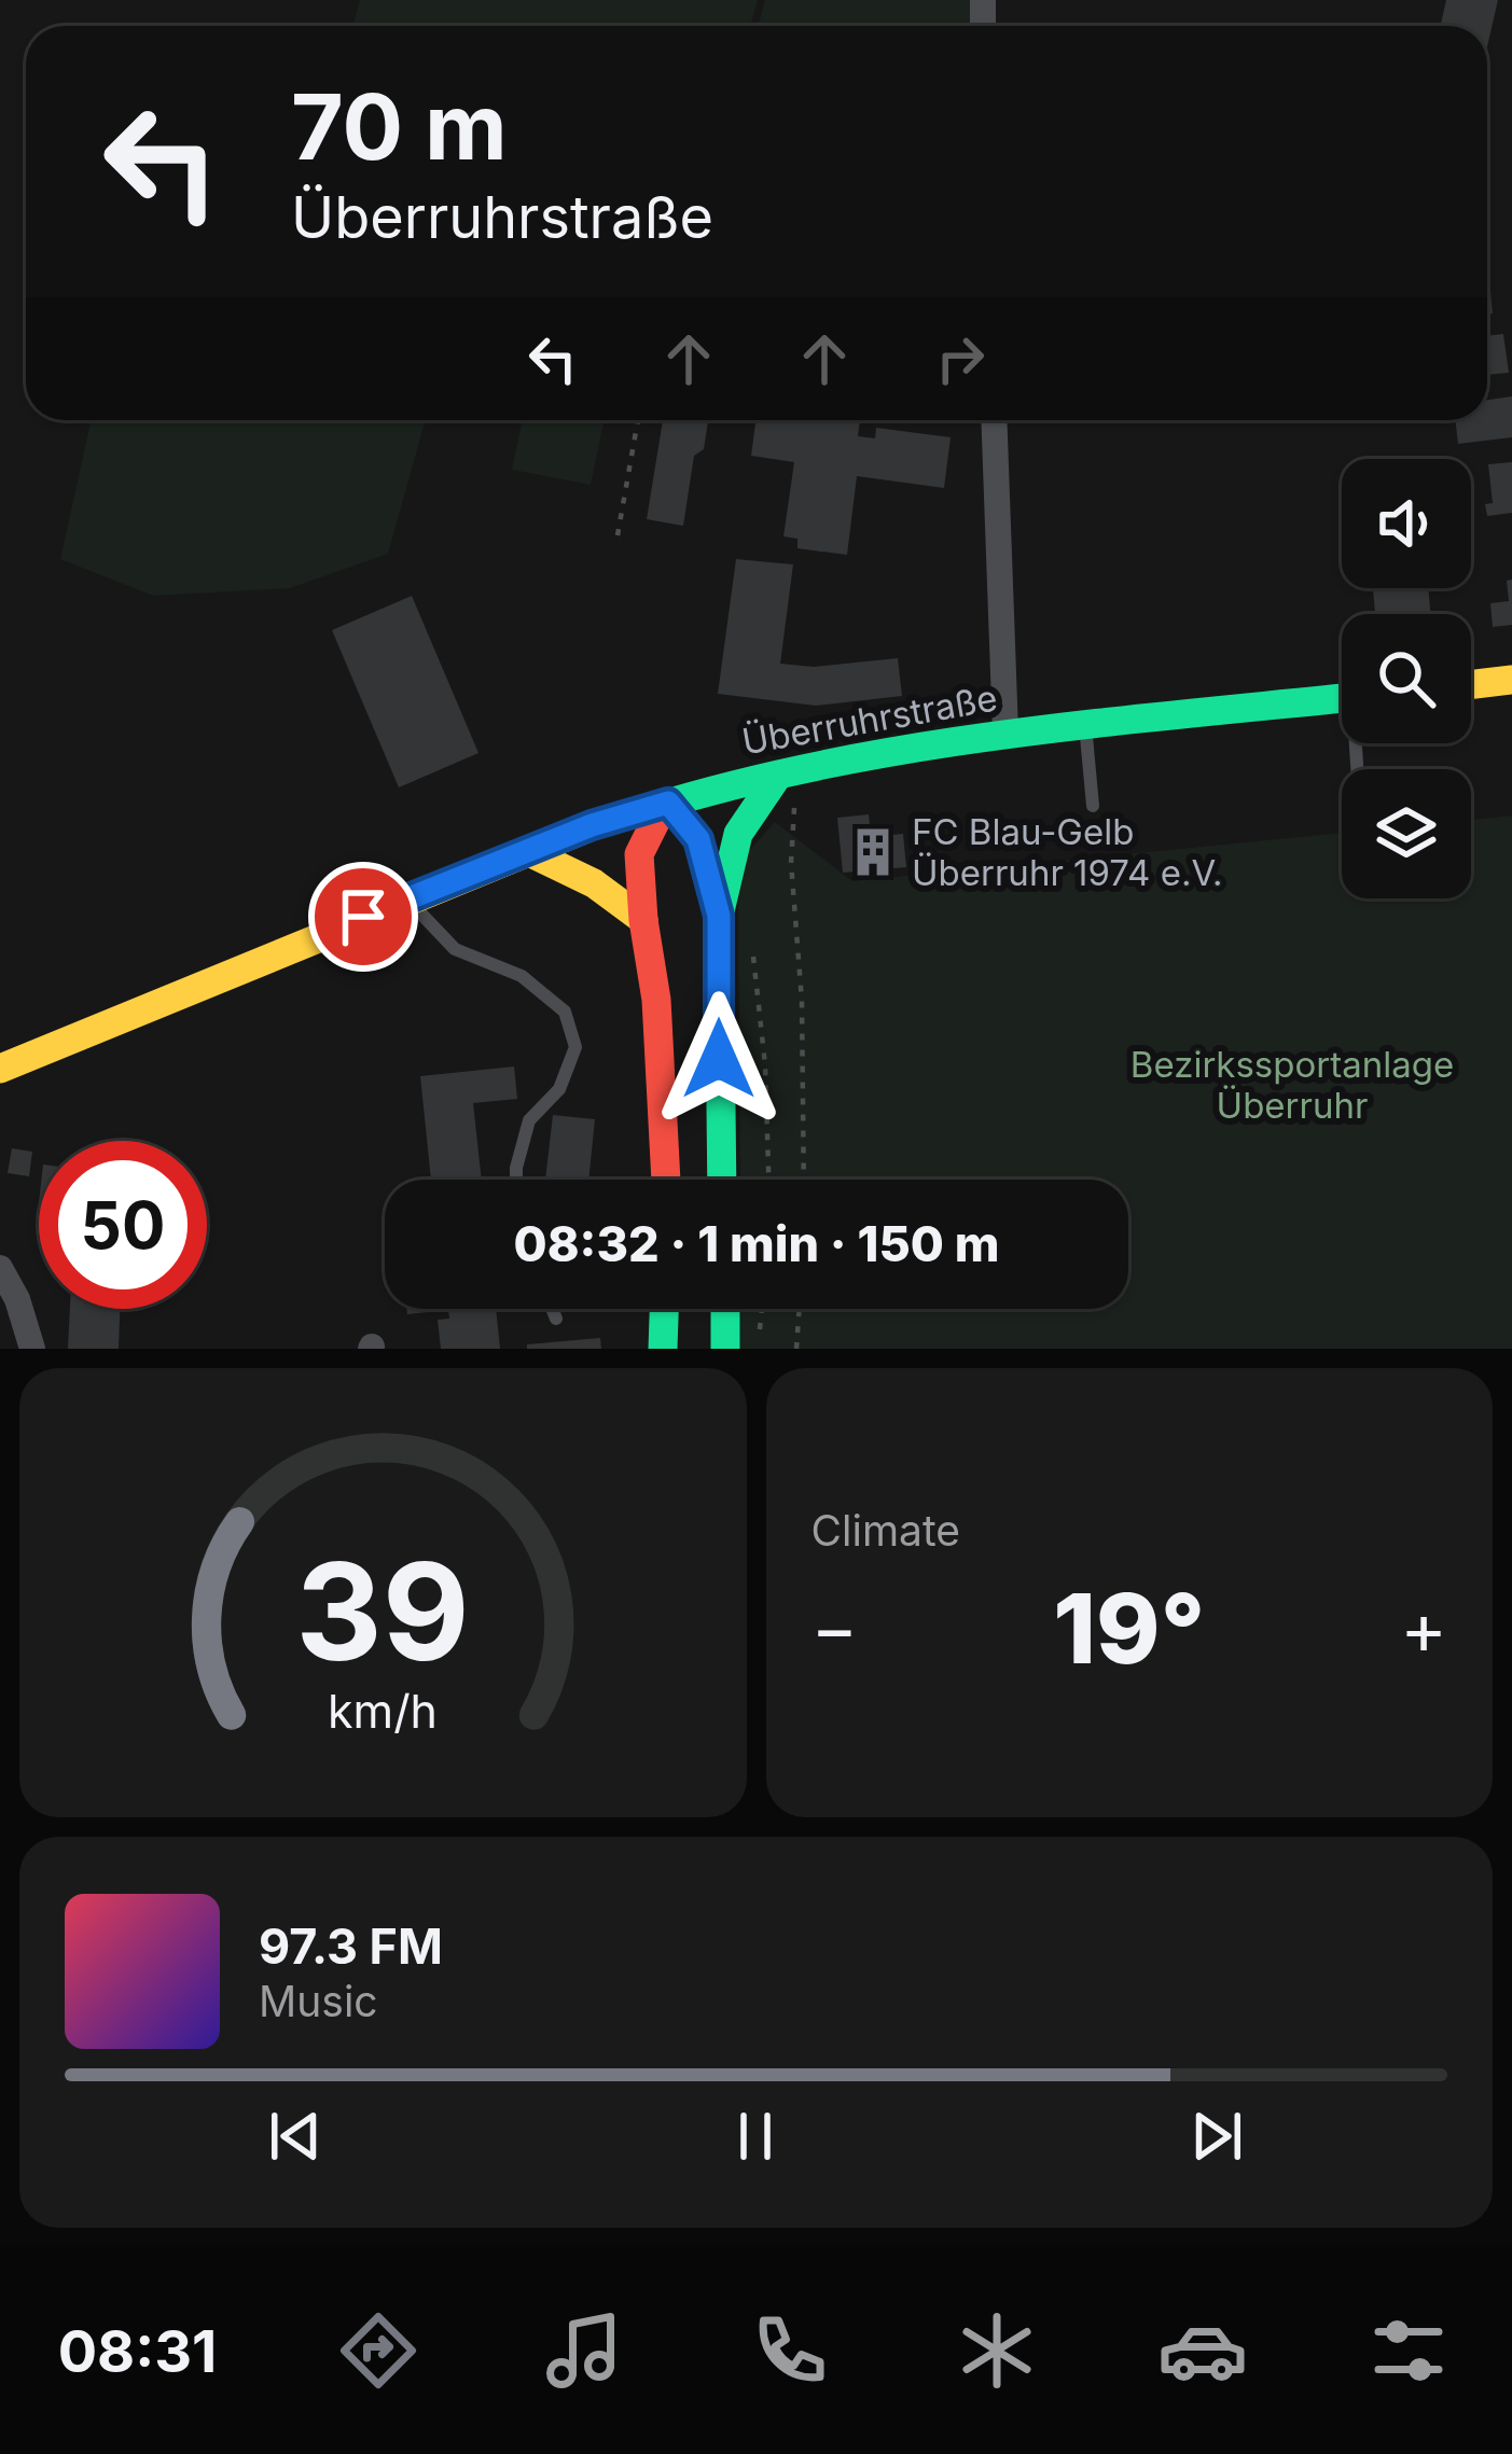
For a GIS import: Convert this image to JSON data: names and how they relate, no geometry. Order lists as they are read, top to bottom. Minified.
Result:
{"streets":{"main road":["Überruhrstraße"]},"parks":["Bezirkssportanlage Überruhr"],"places":{"building":["FC Blau-Gelb Überruhr 1974 e.V."]},"page":{"turn":["70 m","Überruhrstraße"],"limit":"50","trip":"08:32 · 1 min · 150 m","tile":"Climate","heat":["−","19°","+"],"song":["97.3 FM","Music"],"tabs":"08:31","gauge":["39","km/h"]}}
